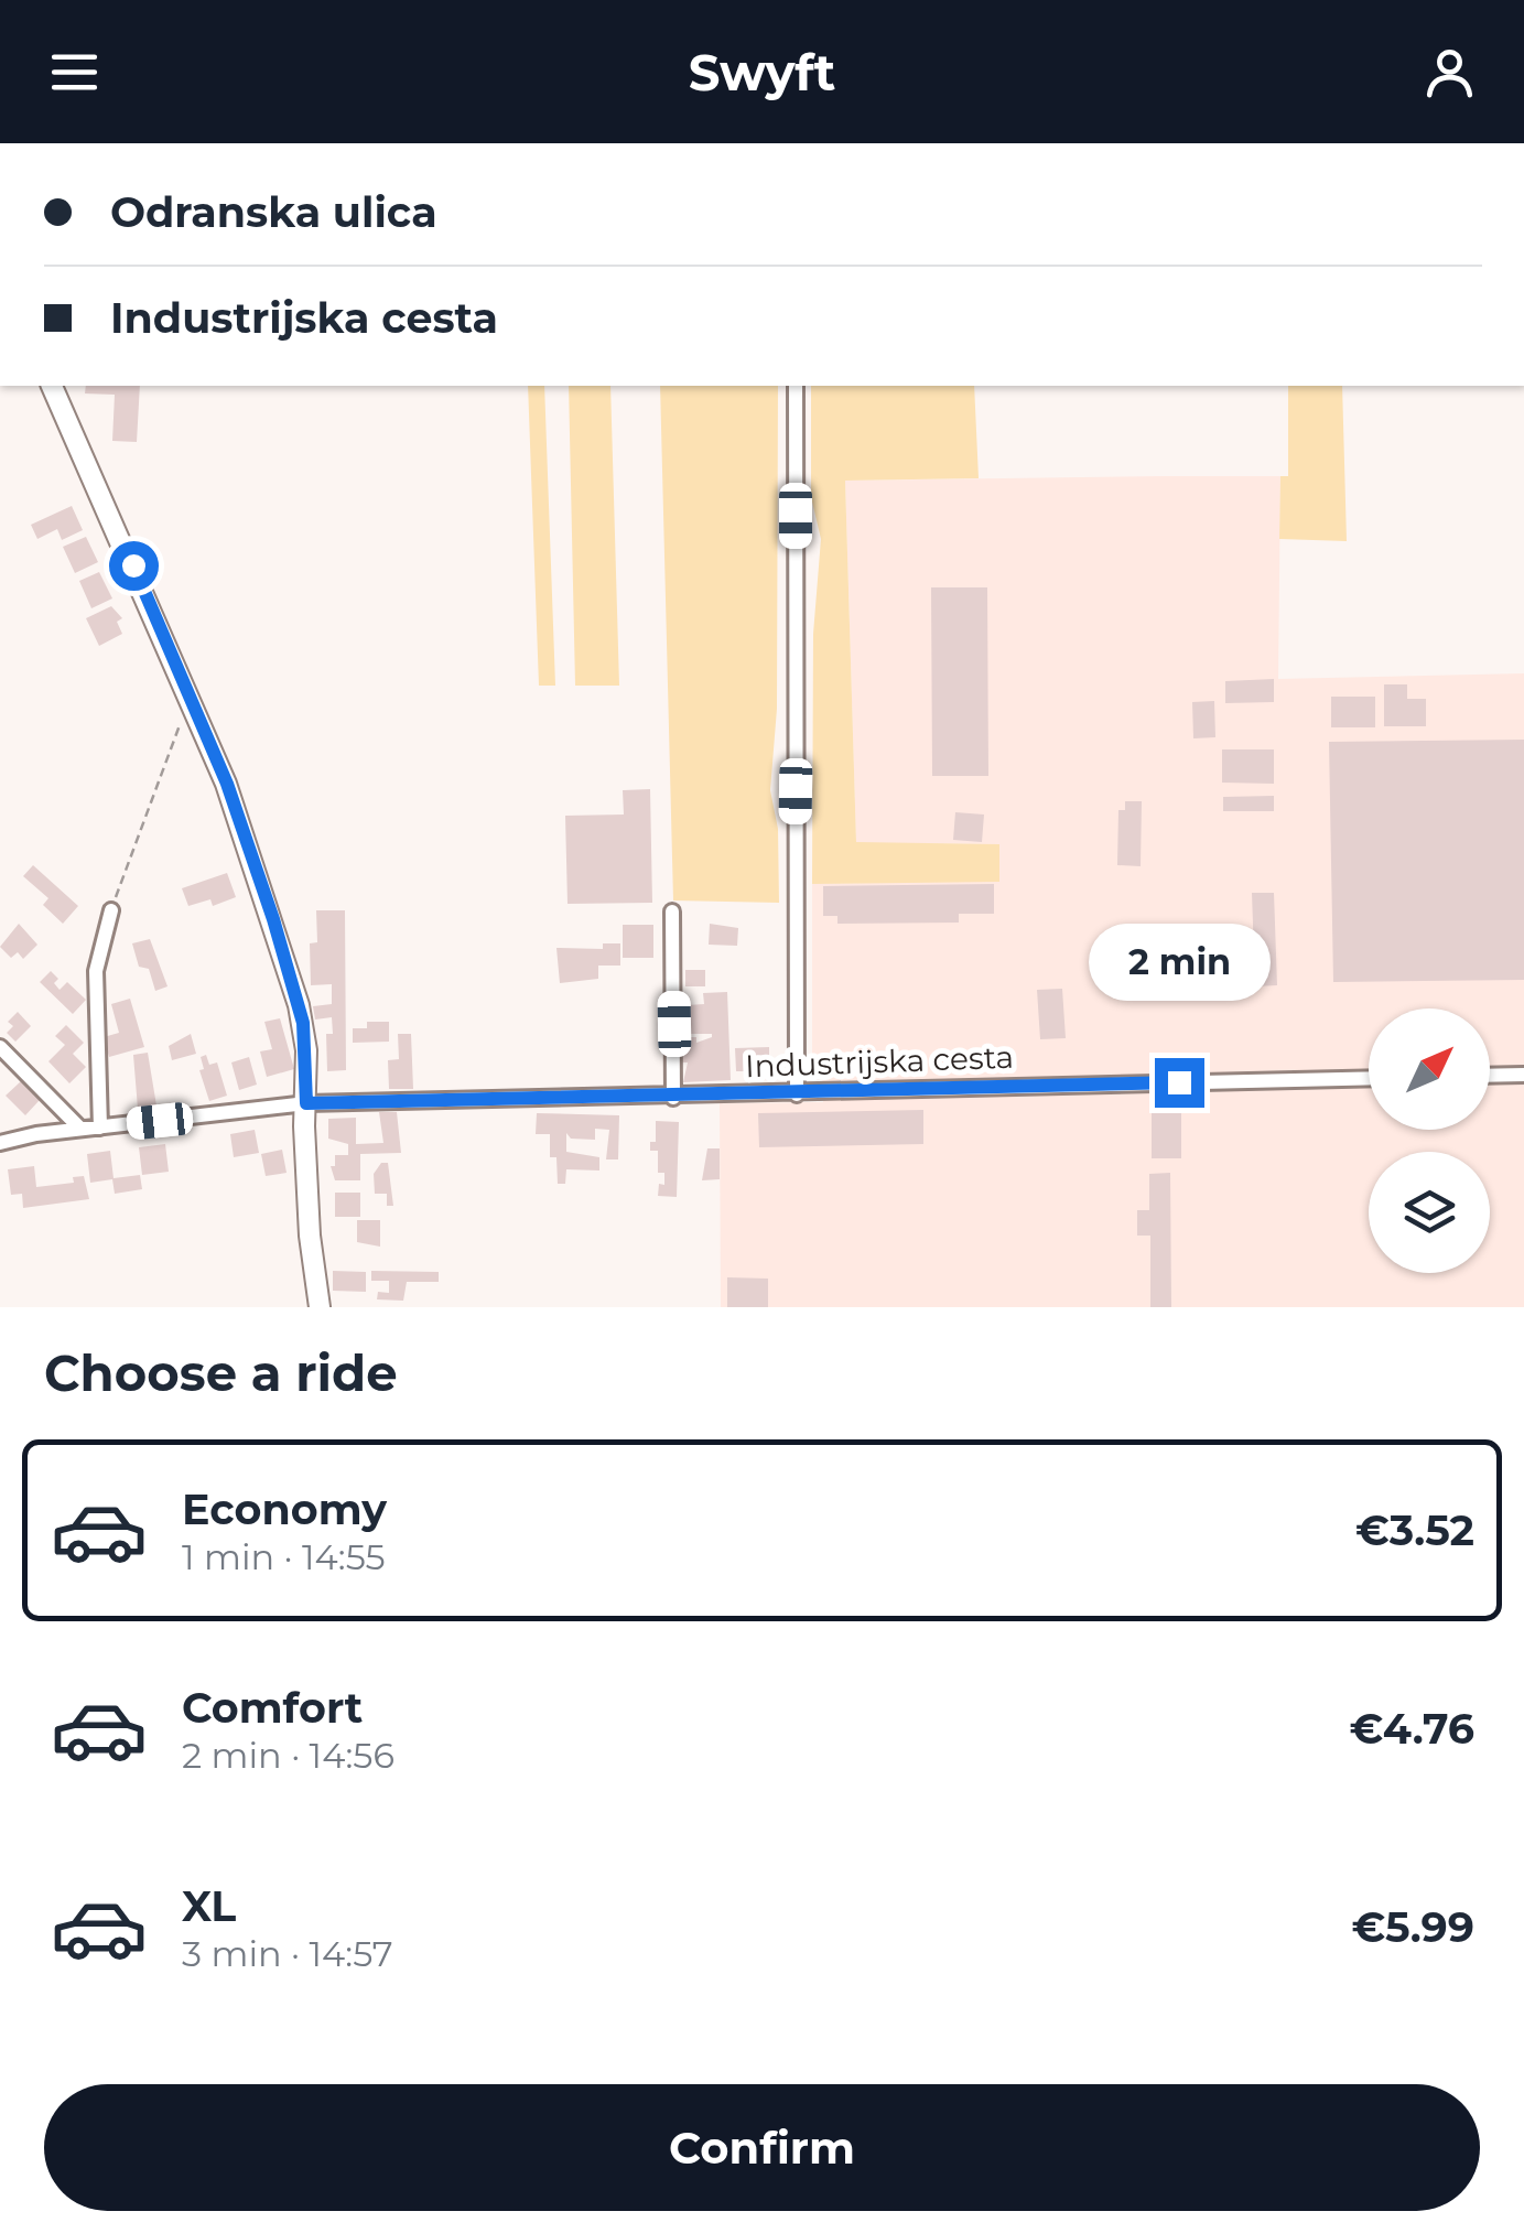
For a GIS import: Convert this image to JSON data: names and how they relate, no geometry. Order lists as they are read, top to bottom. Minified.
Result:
{"streets":{"street":["Industrijska cesta"]},"north":"top right","page":{"header":"Swyft","banner":["Odranska ulica","Industrijska cesta"],"bubble":"2 min","heading":"Choose a ride","list":[{"name":"Economy","note":"1 min · 14:55","value":"€3.52"},{"name":"Comfort","note":"2 min · 14:56","value":"€4.76"},{"name":"XL","note":"3 min · 14:57","value":"€5.99"}],"buttons":"Confirm"}}
